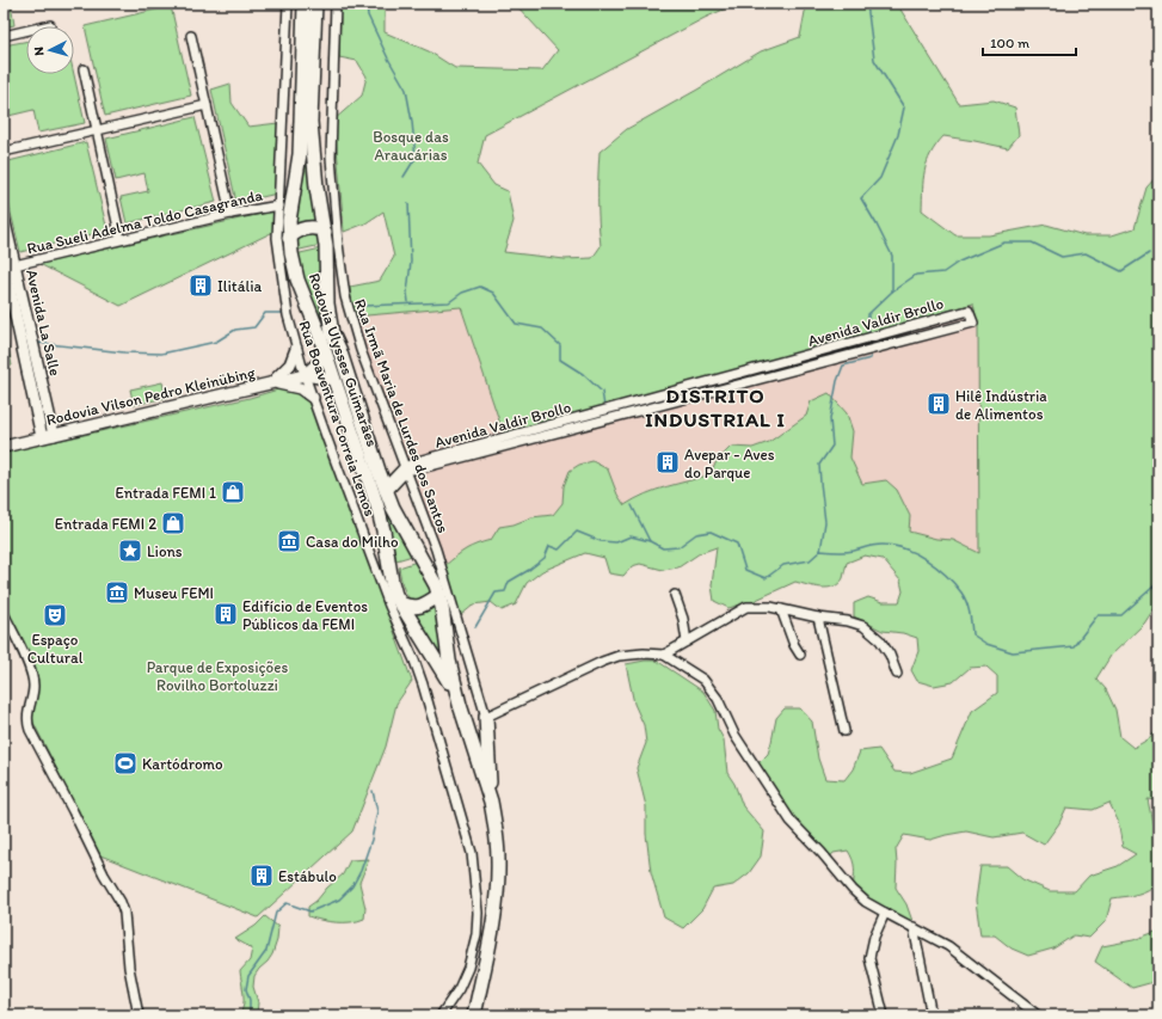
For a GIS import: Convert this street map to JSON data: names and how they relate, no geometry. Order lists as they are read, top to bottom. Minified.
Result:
{"streets":{"highway":["Rodovia Ulysses Guimarães"],"main road":["Avenida La Salle","Rodovia Vilson Pedro Kleinübing"],"street":["Rua Sueli Adelma Toldo Casagranda","Avenida Valdir Brollo","Rua Irmã Maria de Lurdes dos Santos","Rua Boaventura Correia Lemos"]},"crossings":[["Rua Sueli Adelma Toldo Casagranda","Avenida La Salle"],["Rua Sueli Adelma Toldo Casagranda","Rua Boaventura Correia Lemos"],["Avenida Valdir Brollo","Rua Irmã Maria de Lurdes dos Santos"],["Avenida La Salle","Rodovia Vilson Pedro Kleinübing"],["Rodovia Ulysses Guimarães","Rodovia Vilson Pedro Kleinübing"],["Rodovia Vilson Pedro Kleinübing","Rua Boaventura Correia Lemos"]],"districts":["DISTRITO INDUSTRIAL I"],"parks":["Bosque das Araucárias","Parque de Exposições Rovilho Bortoluzzi"],"places":{"building":["Ilitália","Hilê Indústria de Alimentos","Avepar - Aves do Parque","Edifício de Eventos Públicos da FEMI","Estábulo"],"shop":["Entrada FEMI 1","Entrada FEMI 2"],"museum":["Casa do Milho","Museu FEMI"],"place":["Lions"],"theatre":["Espaço Cultural"],"sports":["Kartódromo"]},"scale_bar":"100 m","north":"left"}
